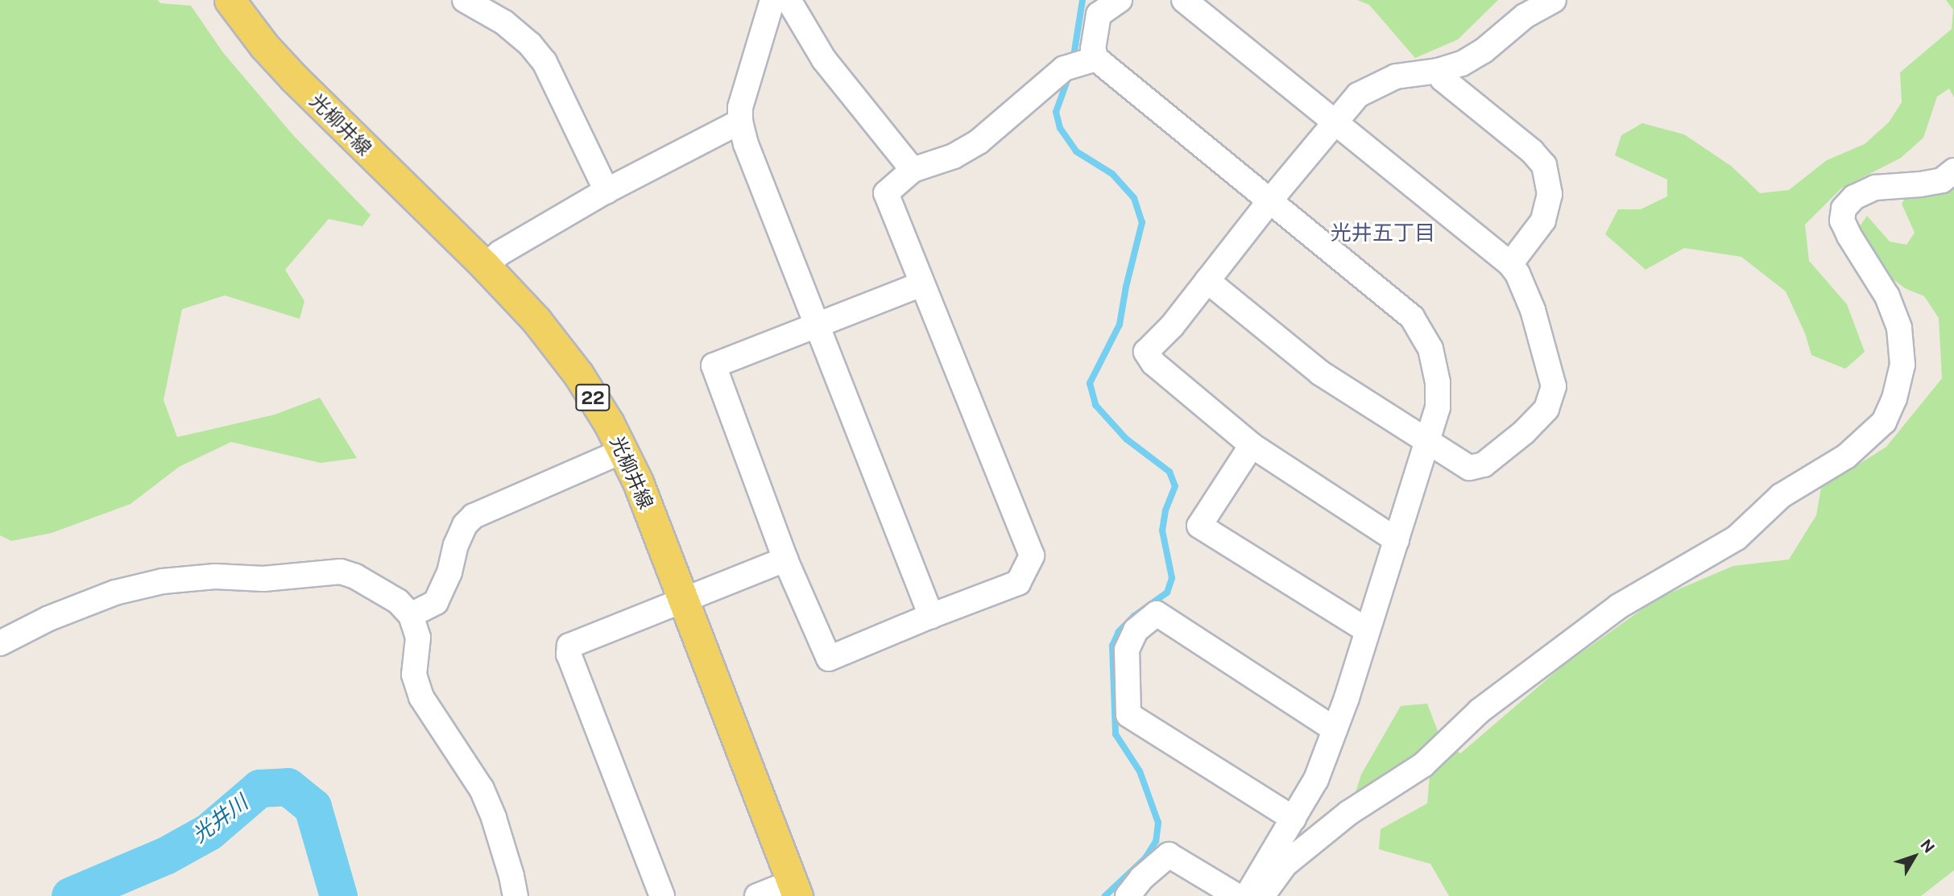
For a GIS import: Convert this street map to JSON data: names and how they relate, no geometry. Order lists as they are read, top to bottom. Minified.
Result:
{"streets":{"main road":["光柳井線","22"]},"districts":["光井五丁目"],"water":["光井川"],"north":"top right"}
